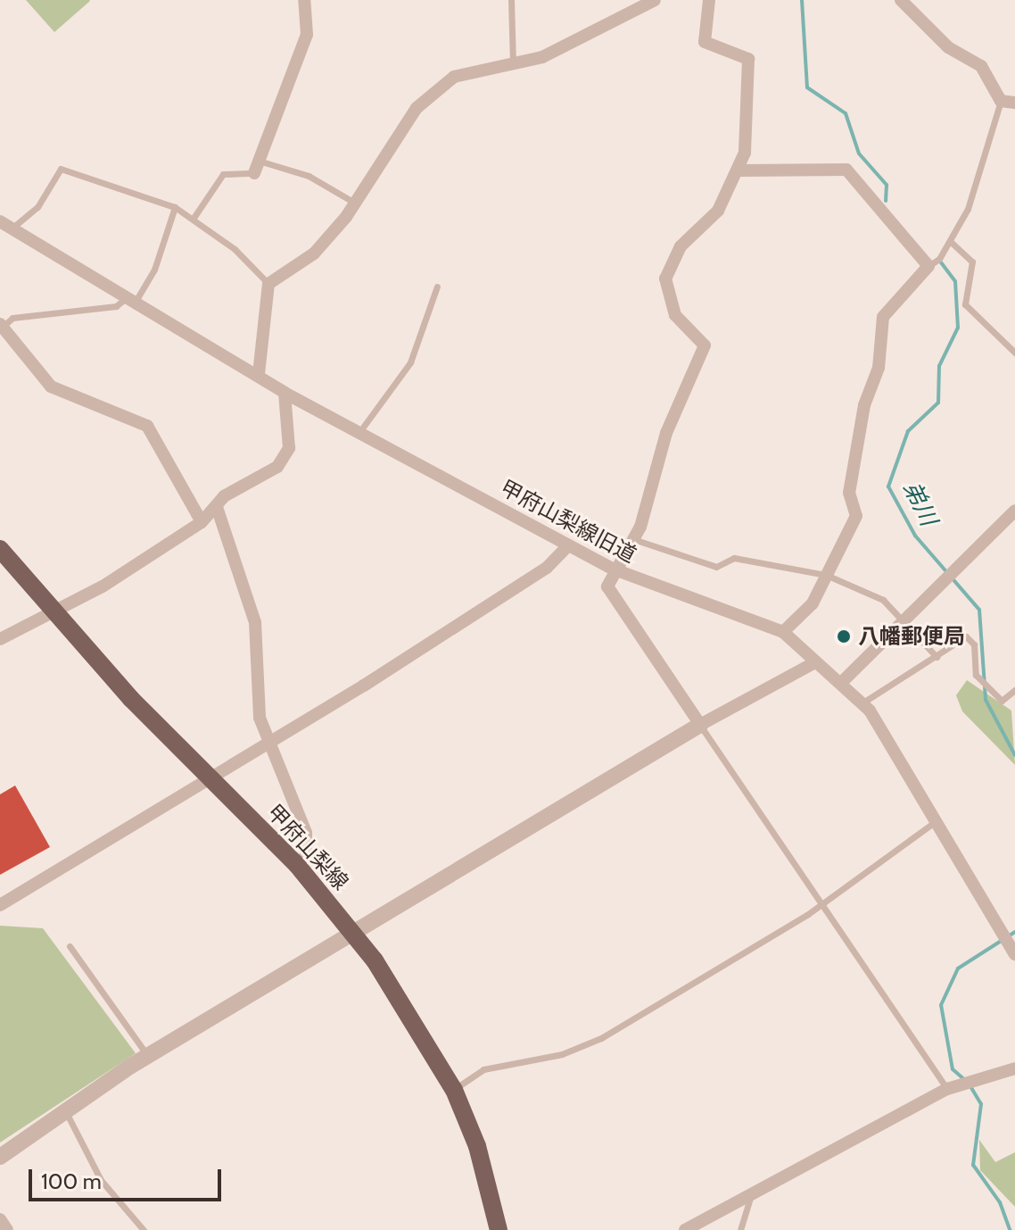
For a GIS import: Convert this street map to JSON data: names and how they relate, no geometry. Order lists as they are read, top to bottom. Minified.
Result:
{"streets":{"main road":["甲府山梨線"],"street":["甲府山梨線旧道"]},"water":["弟川"],"places":["八幡郵便局"],"scale_bar":"100 m"}
